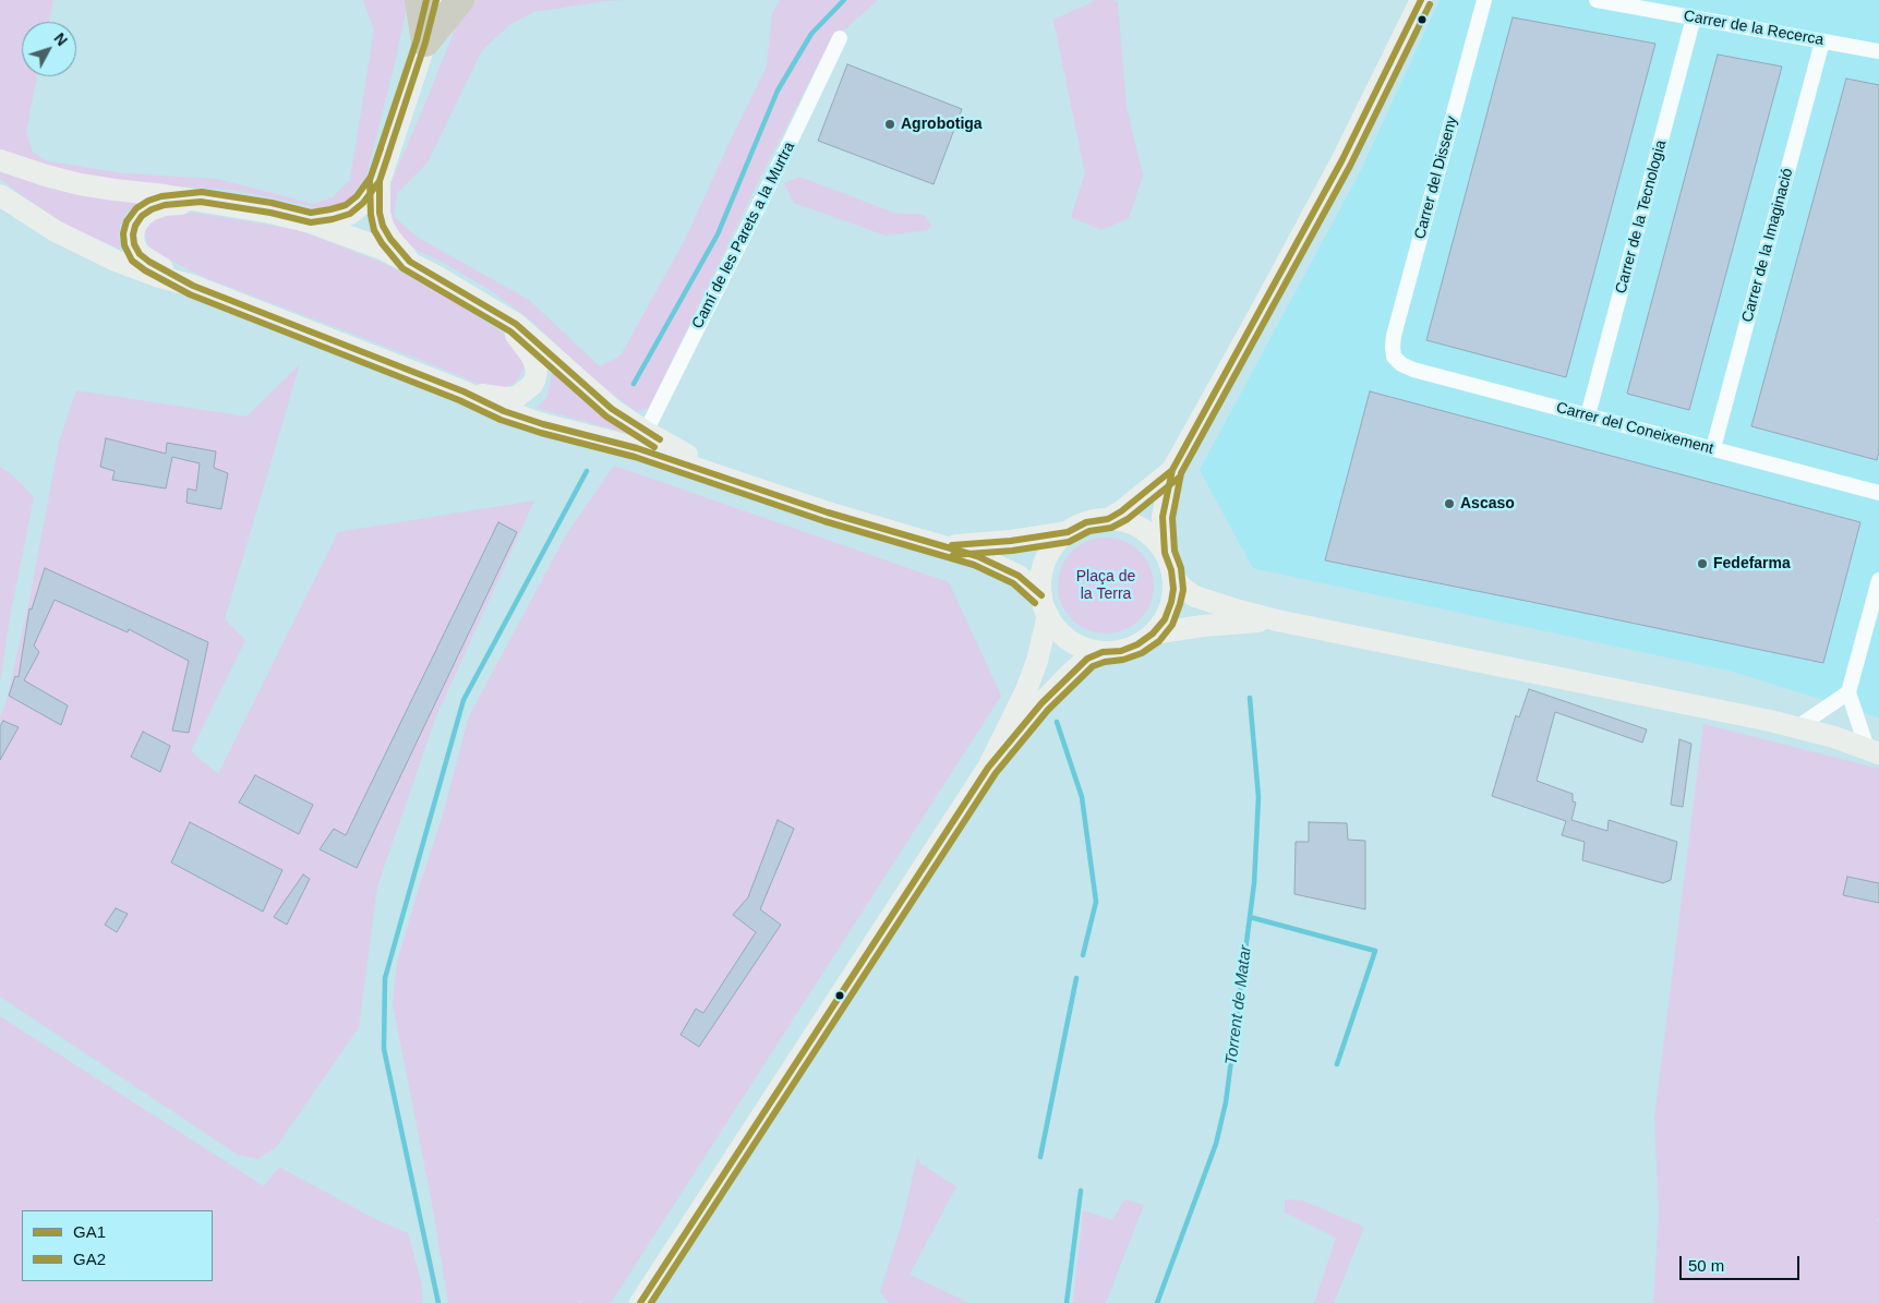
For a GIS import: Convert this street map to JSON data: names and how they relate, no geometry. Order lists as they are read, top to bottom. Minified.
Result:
{"streets":{"street":["Carrer de la Recerca","Carrer del Disseny","Carrer de la Tecnologia","Camí de les Parets a la Murtra","Carrer de la Imaginació","Carrer del Coneixement"]},"crossings":[["Carrer de la Recerca","Carrer de la Tecnologia"],["Carrer de la Recerca","Carrer de la Imaginació"],["Carrer del Disseny","Carrer del Coneixement"],["Carrer de la Tecnologia","Carrer del Coneixement"],["Carrer de la Imaginació","Carrer del Coneixement"]],"water":["Torrent de Matar"],"parks":["Plaça de la Terra"],"places":["Agrobotiga","Ascaso","Fedefarma"],"lines":["transit line GA1","transit line GA2"],"legend":["GA1","GA2"],"scale_bar":"50 m","north":"top right"}
